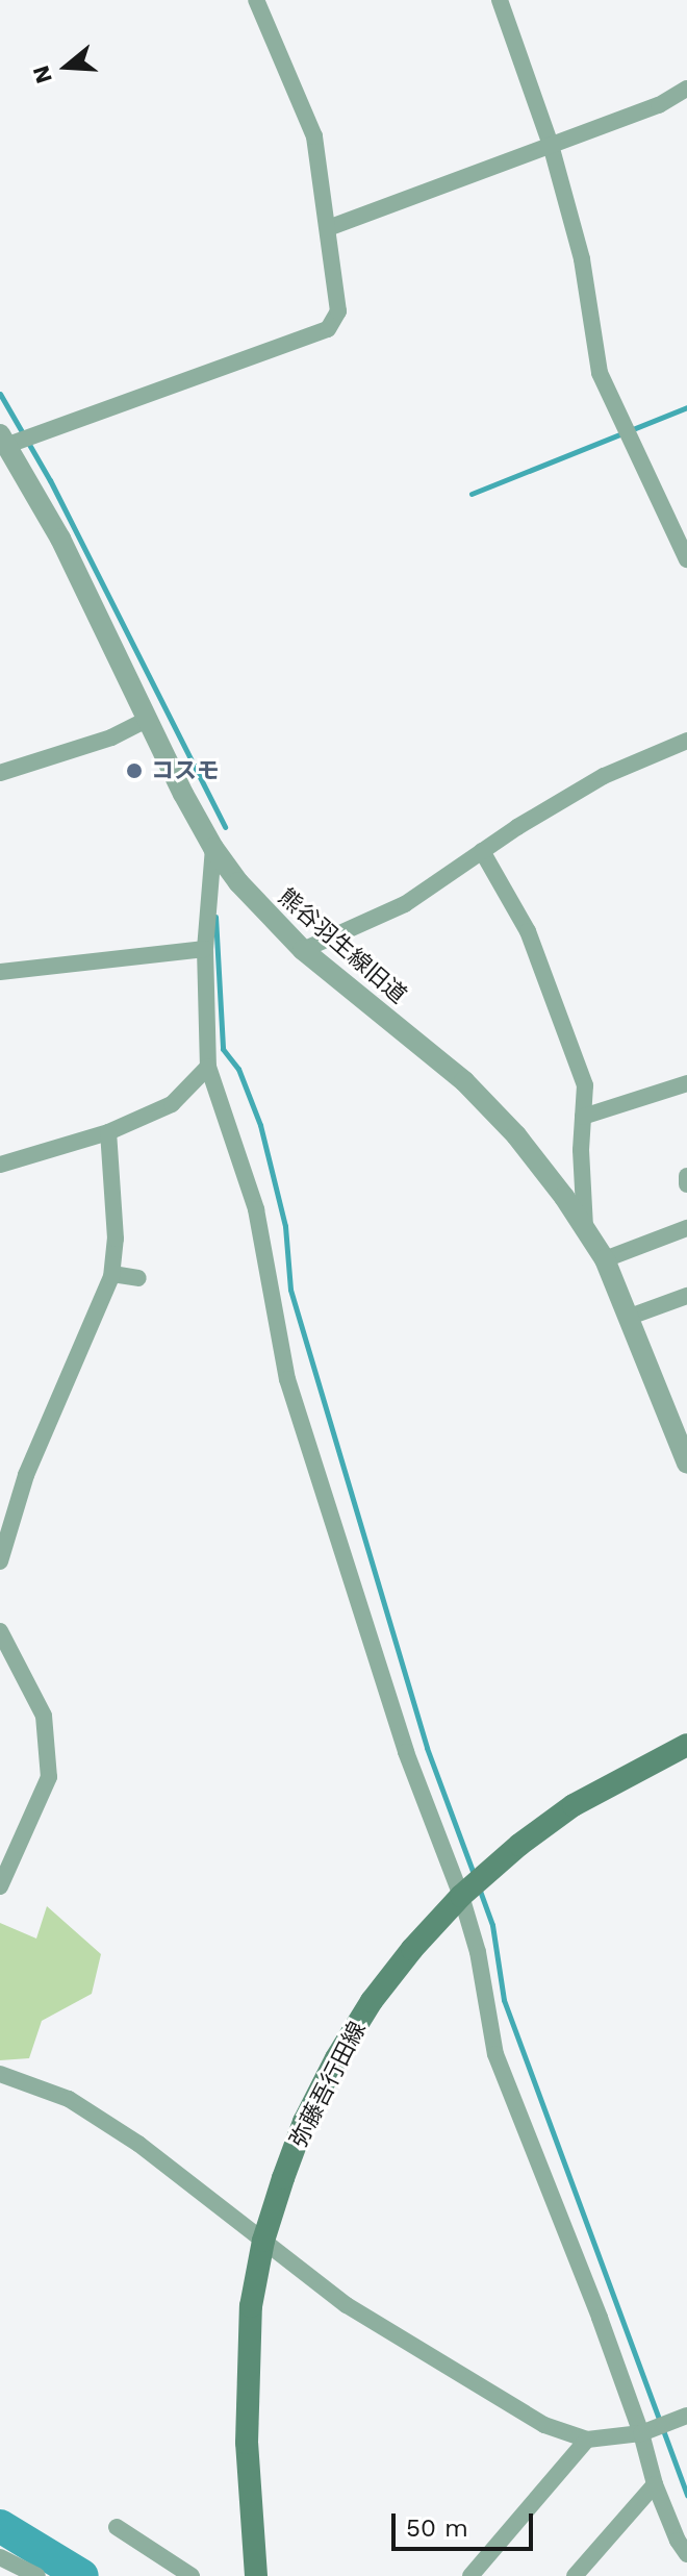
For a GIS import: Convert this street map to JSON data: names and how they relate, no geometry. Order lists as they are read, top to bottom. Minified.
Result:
{"streets":{"main road":["弥藤吾行田線"],"street":["熊谷羽生線旧道"]},"places":["コスモ"],"scale_bar":"50 m","north":"left"}
